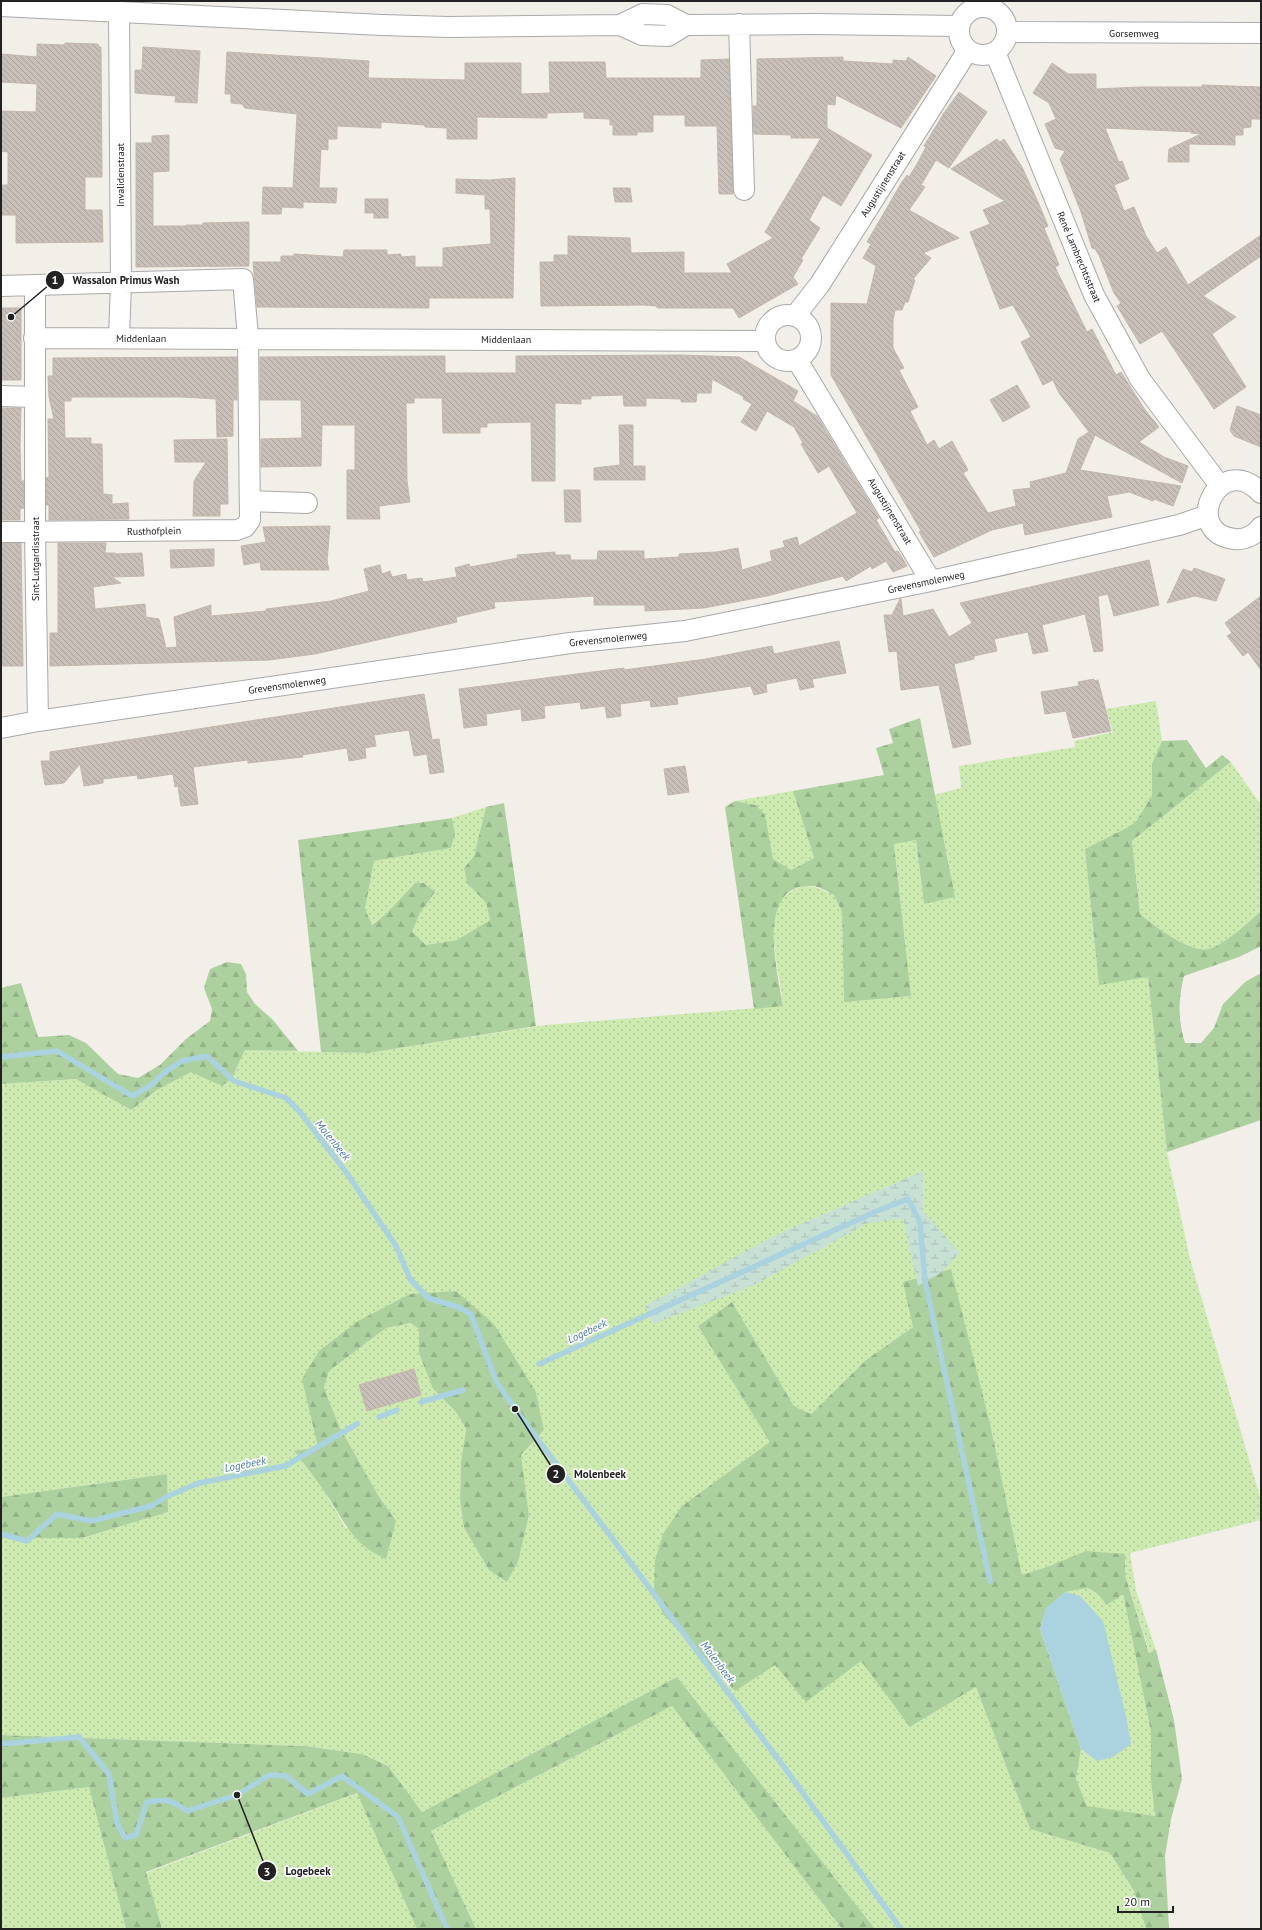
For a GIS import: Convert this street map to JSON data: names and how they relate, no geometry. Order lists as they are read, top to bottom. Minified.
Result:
{"streets":{"street":["Gorsemweg","Invalidenstraat","Augustijnenstraat","René Lambrechtsstraat","Middenlaan","Rusthofplein","Sint-Lutgardisstraat","Grevensmolenweg"]},"crossings":[["Gorsemweg","Augustijnenstraat"],["Gorsemweg","René Lambrechtsstraat"],["Invalidenstraat","Middenlaan"],["Augustijnenstraat","René Lambrechtsstraat"],["Augustijnenstraat","Middenlaan"],["Augustijnenstraat","Grevensmolenweg"],["Middenlaan","Rusthofplein"],["Middenlaan","Sint-Lutgardisstraat"],["Rusthofplein","Sint-Lutgardisstraat"],["Sint-Lutgardisstraat","Grevensmolenweg"]],"water":["Molenbeek","Logebeek"],"places":["Wassalon Primus Wash","Molenbeek","Logebeek"],"scale_bar":"20 m"}
